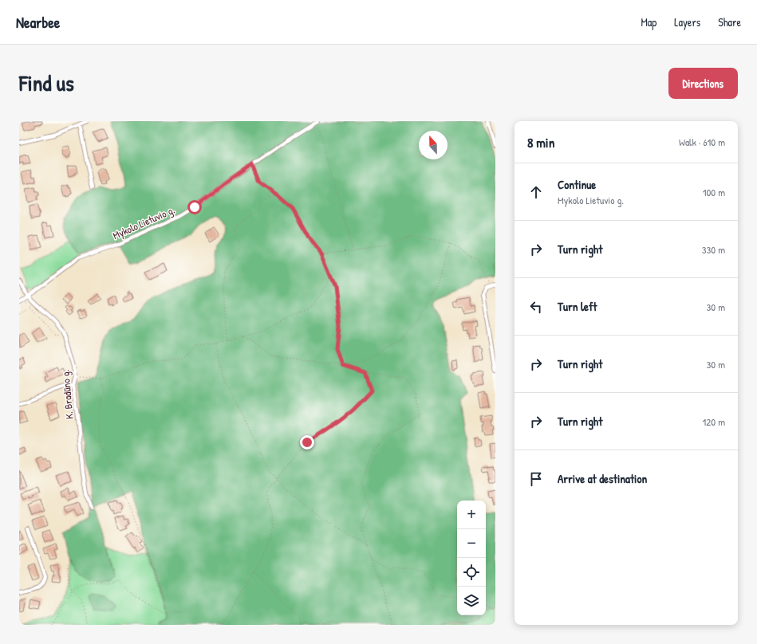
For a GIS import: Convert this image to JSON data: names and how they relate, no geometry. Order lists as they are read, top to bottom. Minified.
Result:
{"streets":{"street":["Mykolo Lietuvio g.","K. Bradūno g."]},"crossings":[["Mykolo Lietuvio g.","K. Bradūno g."]],"north":"top","page":{"header":"Nearbee","nav":["Map","Layers","Share"],"title":"Find us","buttons":"Directions","heading":["8 min","Walk · 610 m"],"list":[["Continue","Mykolo Lietuvio g.","100 m"],["Turn right","330 m"],["Turn left","30 m"],["Turn right","30 m"],["Turn right","120 m"],"Arrive at destination"],"map_buttons":["+","−"]}}
